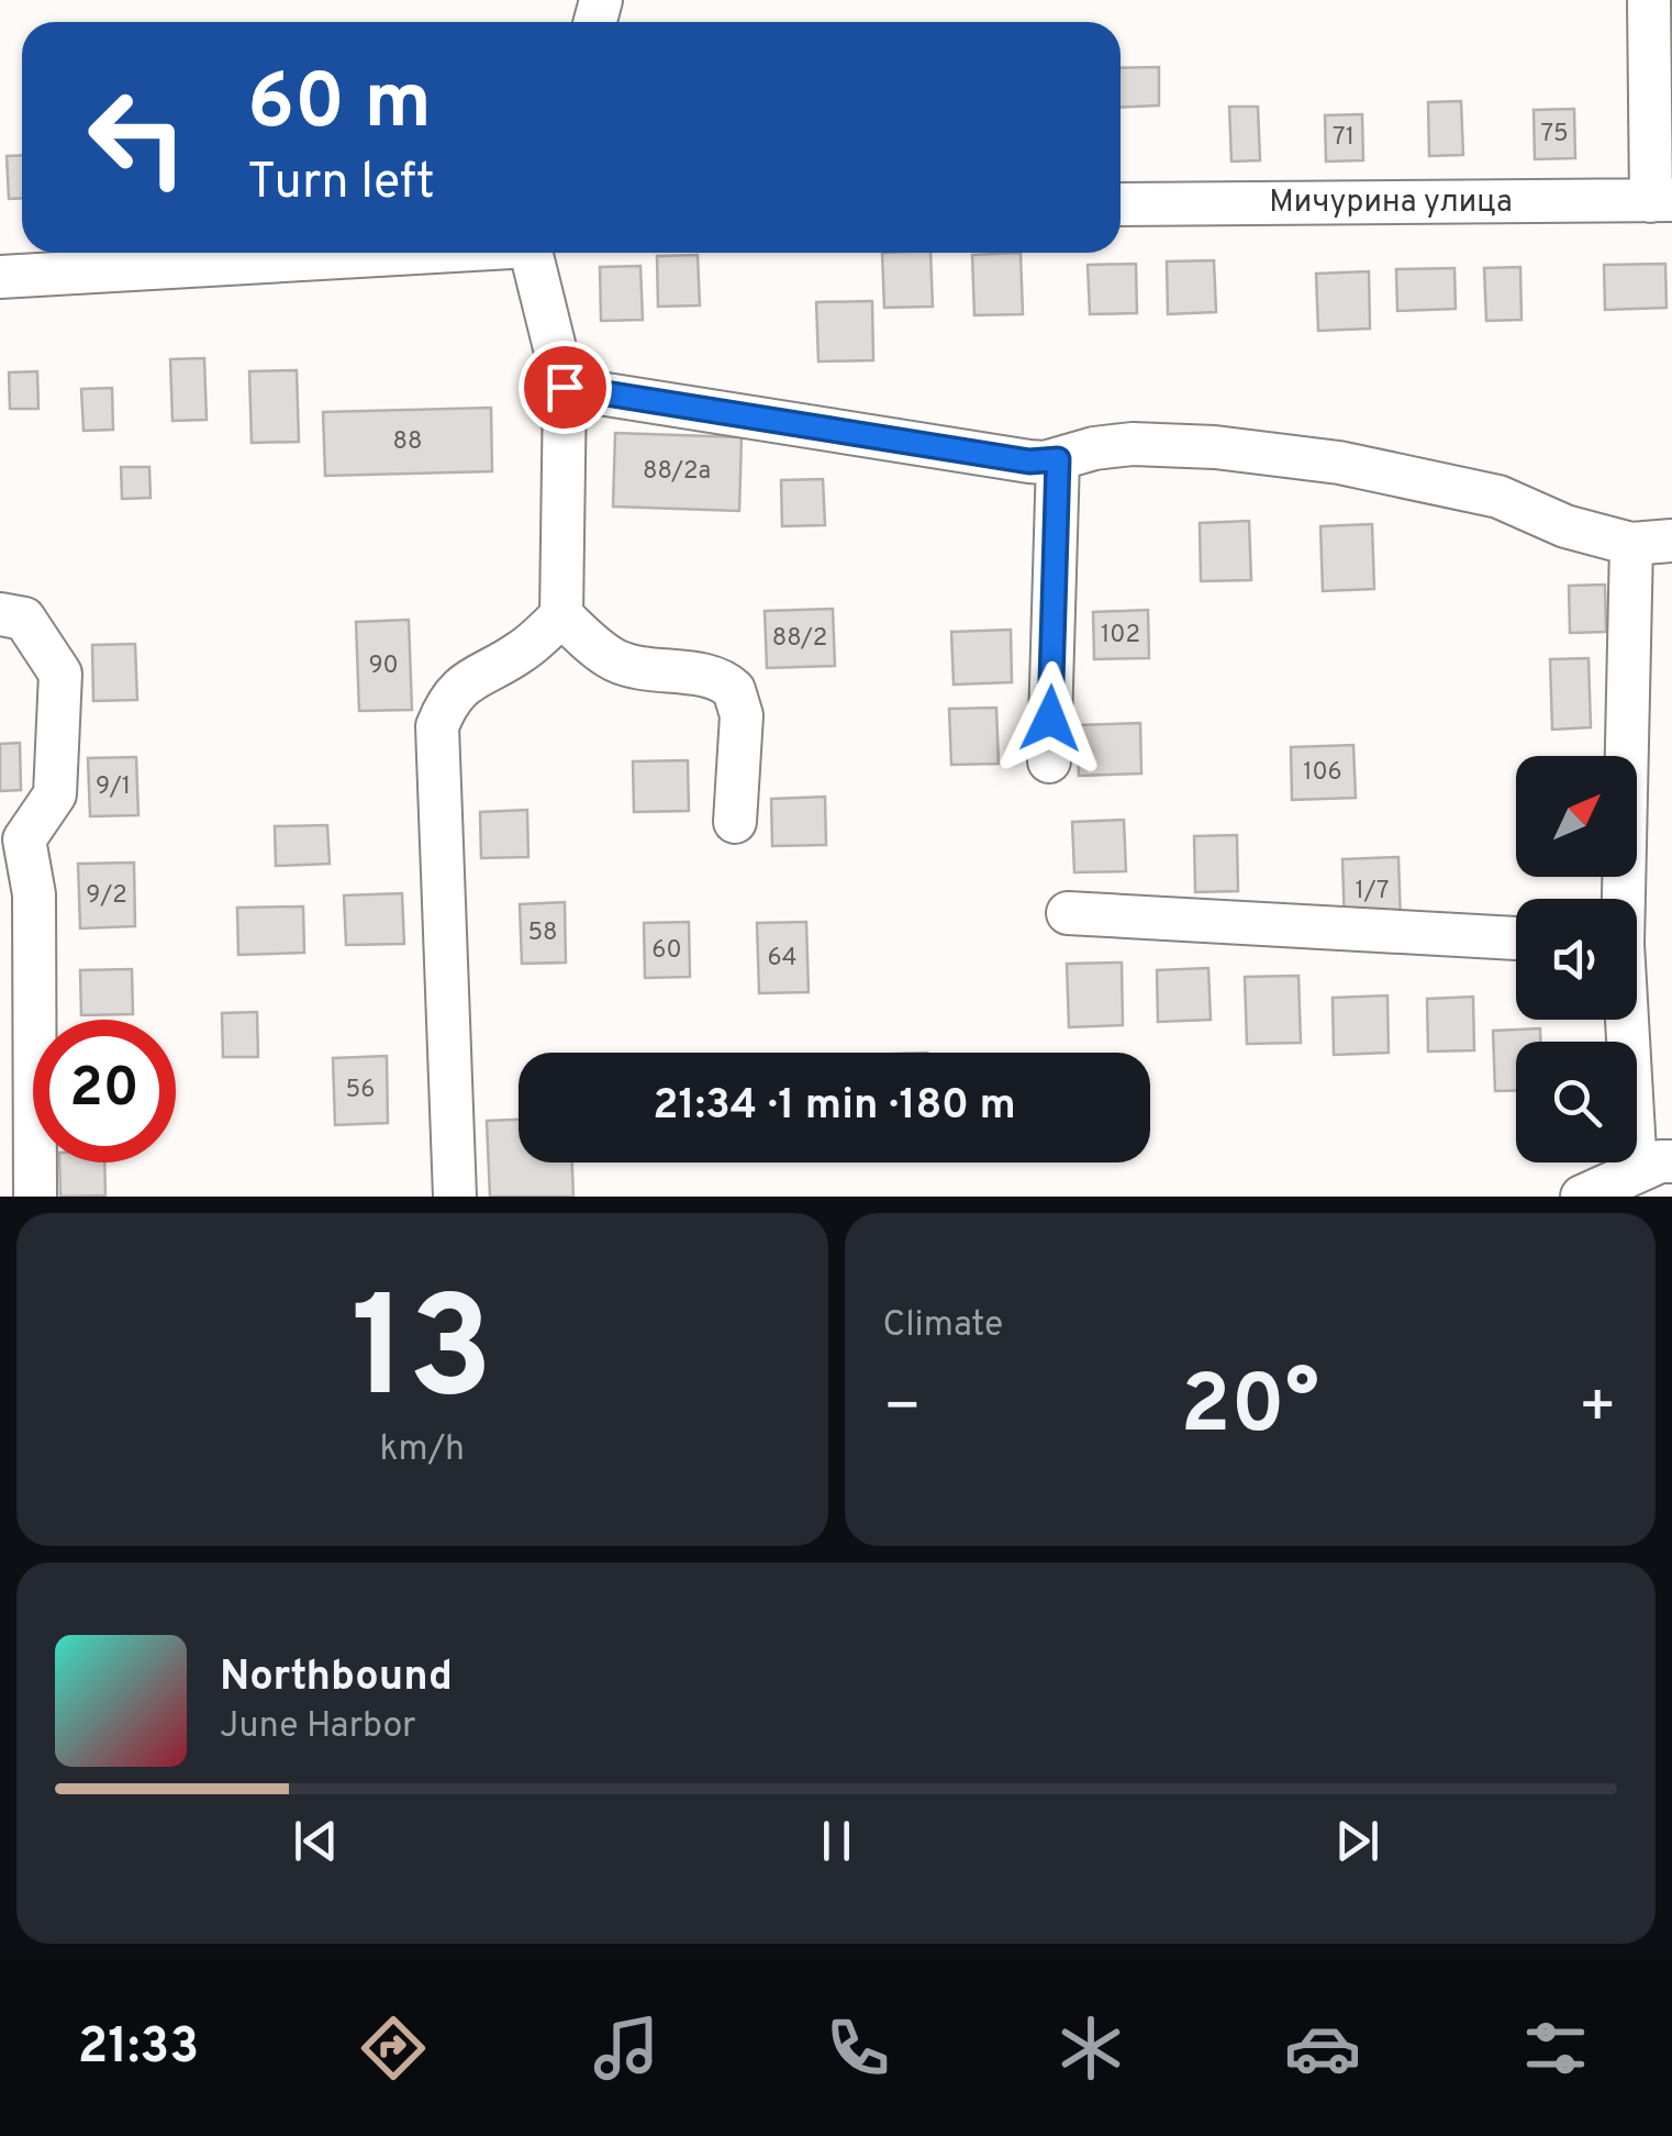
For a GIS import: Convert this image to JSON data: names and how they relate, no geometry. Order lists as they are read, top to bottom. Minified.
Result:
{"streets":{"street":["Мичурина улица"]},"house_numbers":["75","71","88","88/2а","102","88/2","90","106","9/1","1/7","9/2","58","60","64","56"],"north":"top right","page":{"turn":["60 m","Turn left"],"limit":"20","trip":"21:34 · 1 min · 180 m","tile":[["13","km/h"],"Climate"],"heat":["−","20°","+"],"song":["Northbound","June Harbor"],"tabs":"21:33"}}
